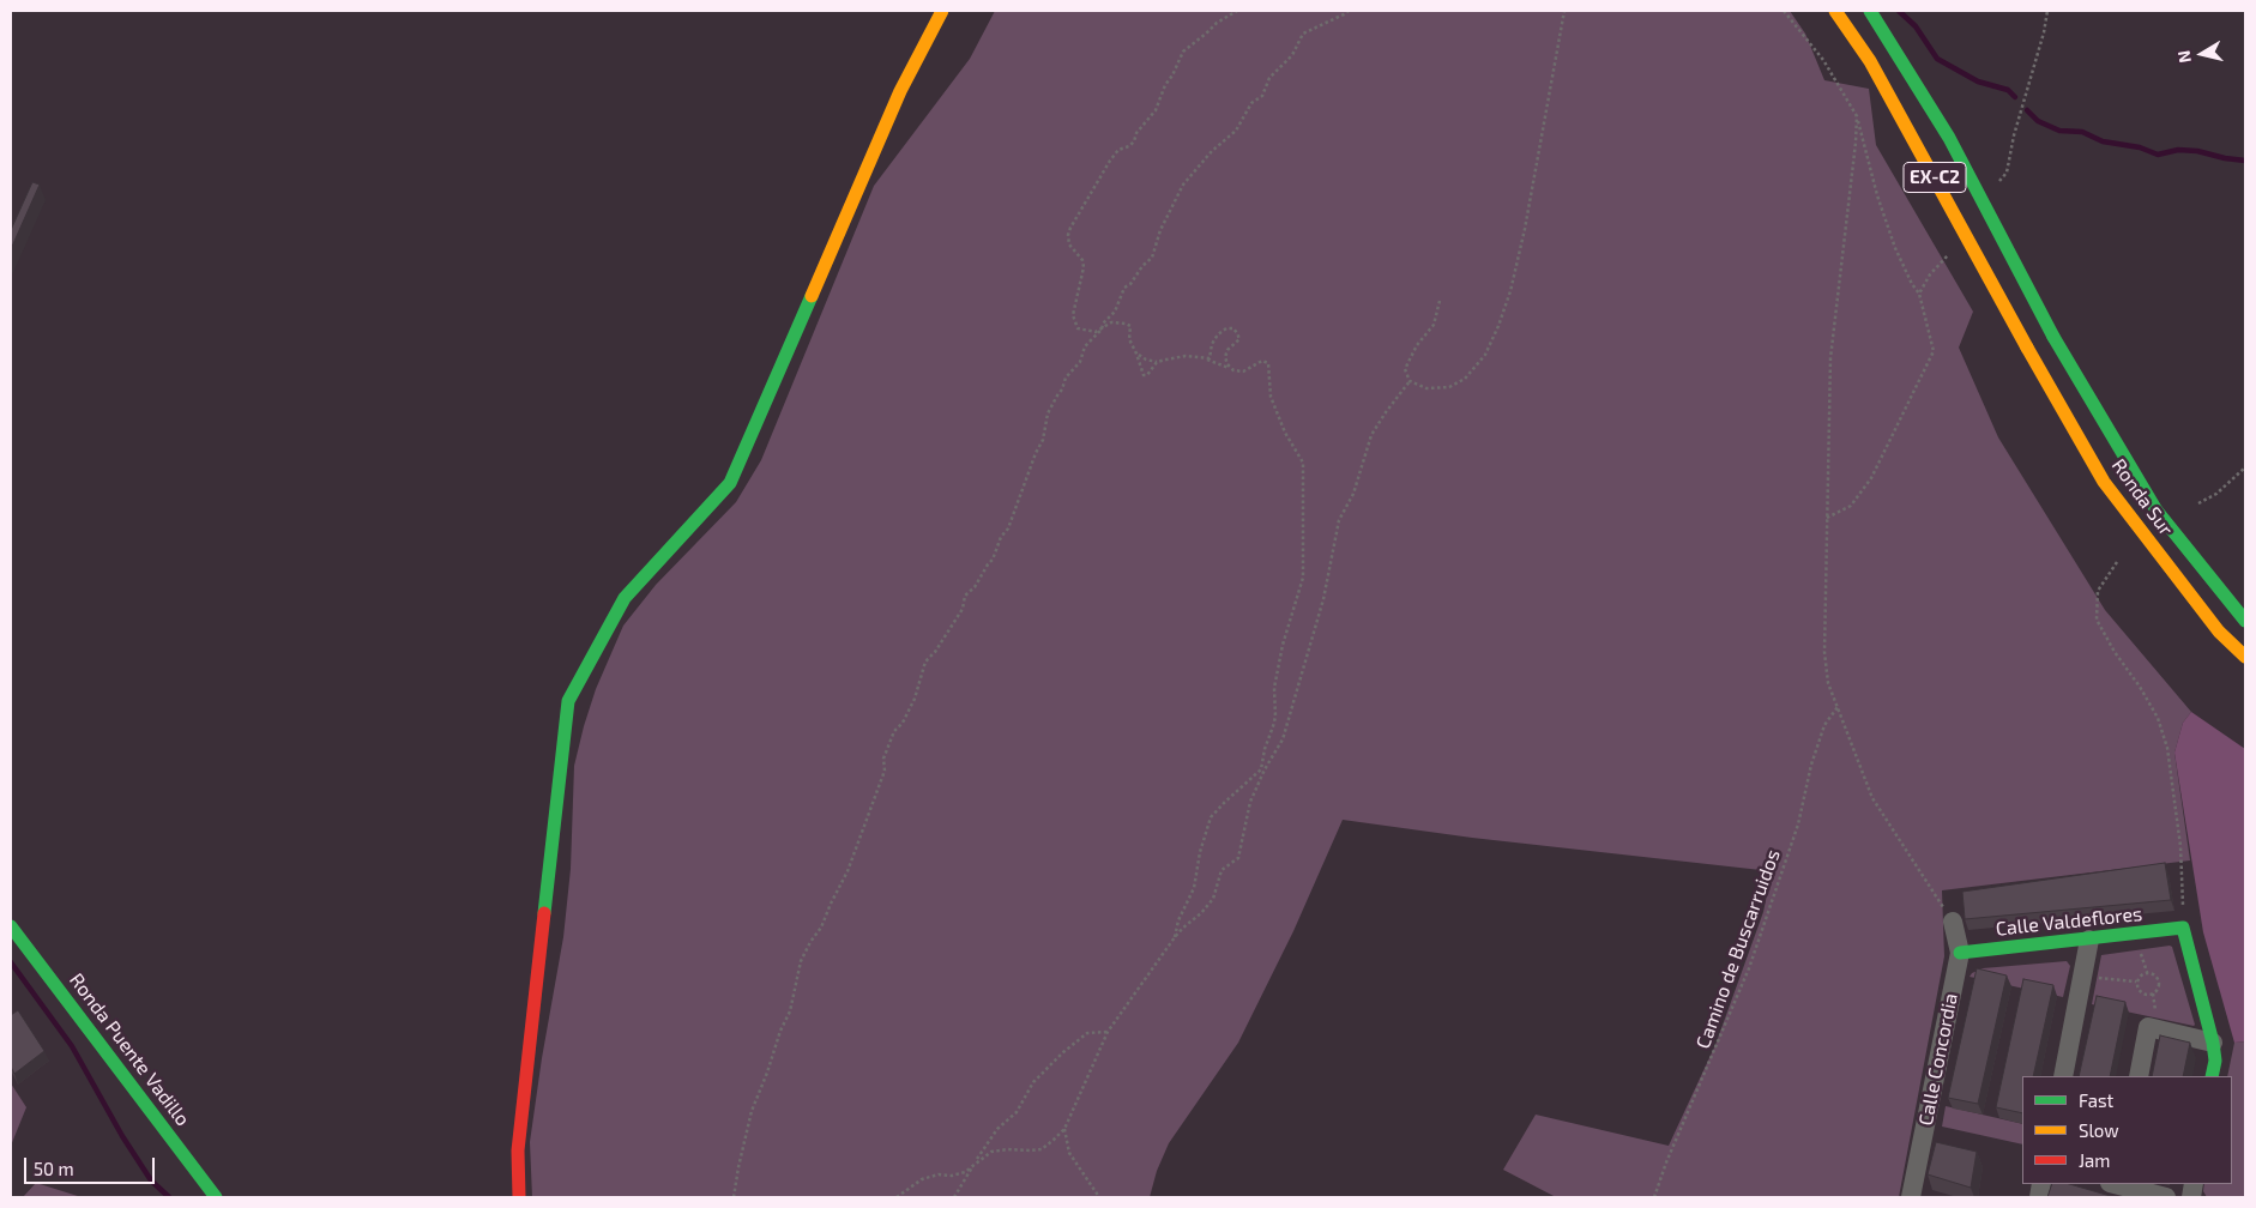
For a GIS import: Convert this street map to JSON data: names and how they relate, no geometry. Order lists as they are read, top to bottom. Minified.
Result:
{"streets":{"main road":["EX-C2","Ronda Sur","Calle Valdeflores","Ronda Puente Vadillo"],"street":["Calle Concordia"],"path":["Camino de Buscarruidos"]},"crossings":[["Calle Valdeflores","Calle Concordia"]],"legend":["Fast","Slow","Jam"],"scale_bar":"50 m","north":"left"}
